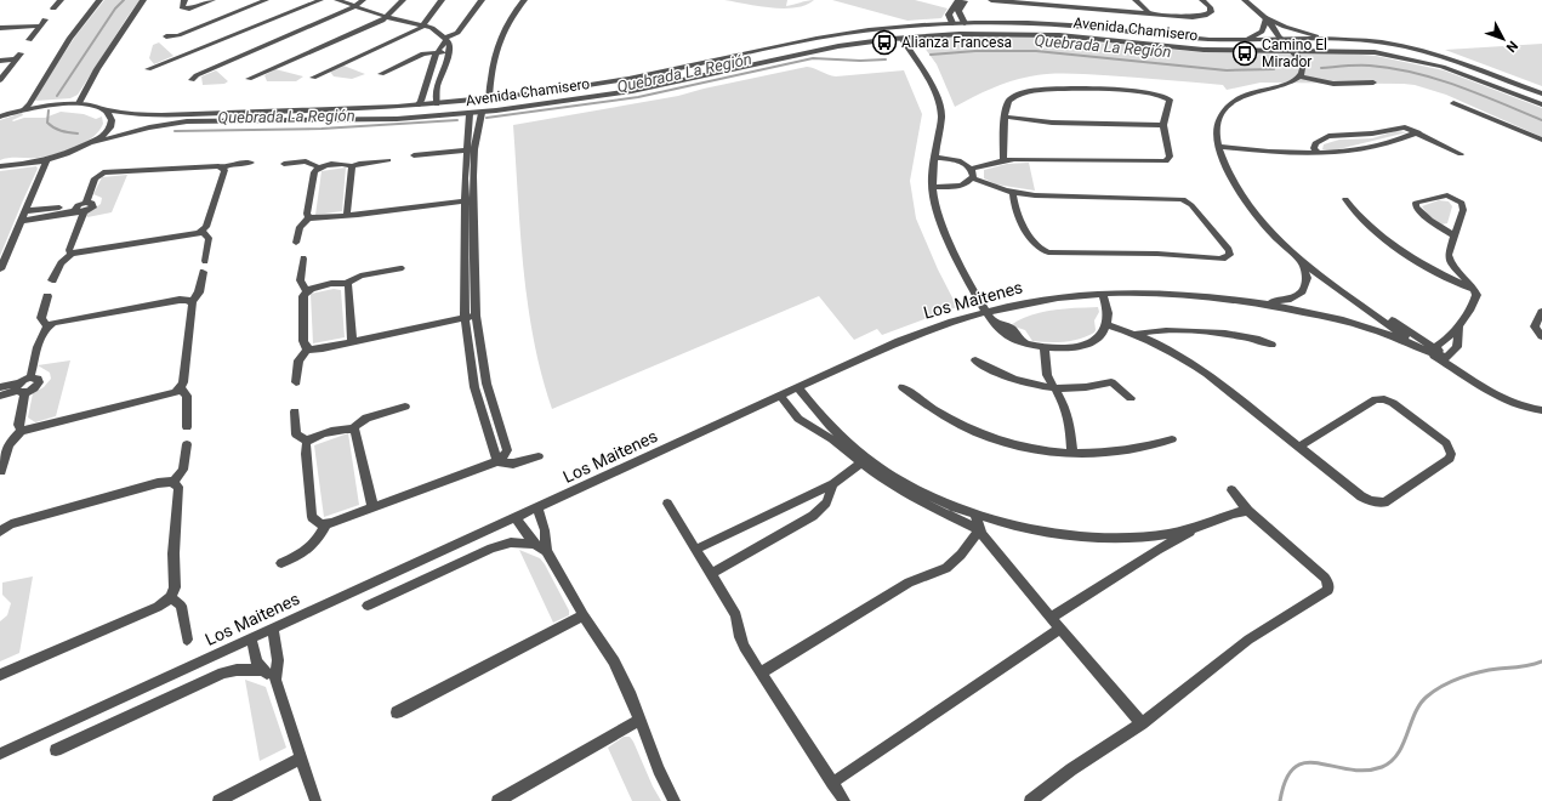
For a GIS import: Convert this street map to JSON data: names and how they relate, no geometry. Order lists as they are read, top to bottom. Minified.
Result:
{"streets":{"street":["Avenida Chamisero","Los Maitenes"]},"water":["Quebrada La Región"],"places":{"bus stop":["Alianza Francesa","Camino El Mirador"]},"north":"bottom right"}
